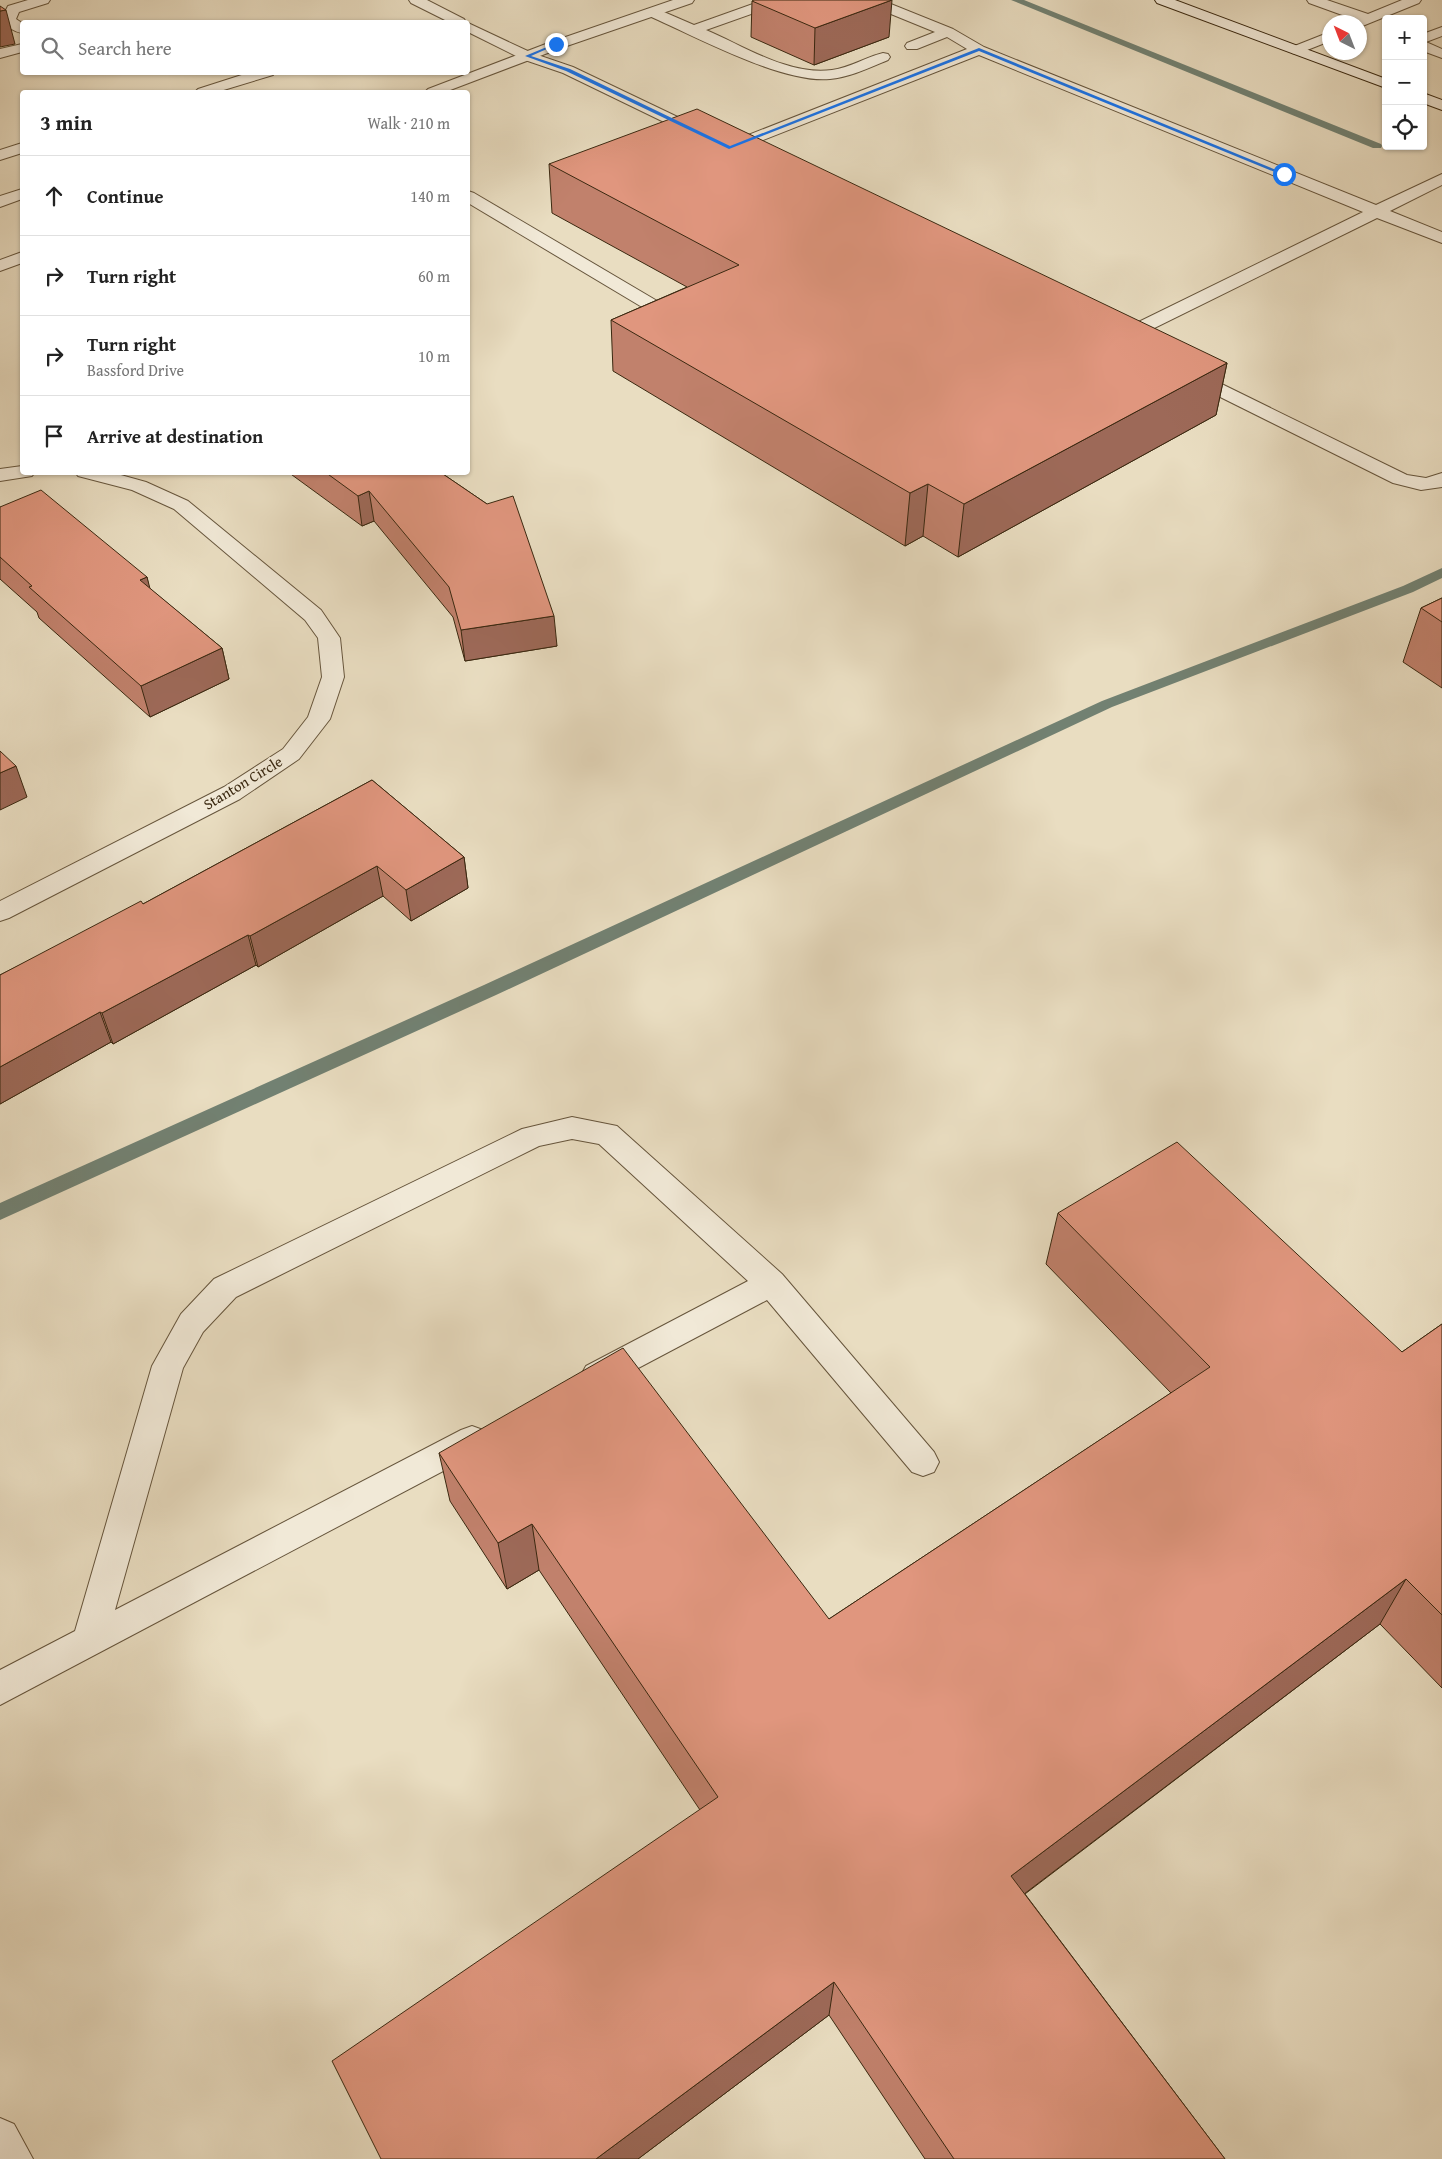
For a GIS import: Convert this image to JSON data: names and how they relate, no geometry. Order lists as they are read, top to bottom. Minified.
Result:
{"streets":{"street":["Stanton Circle"]},"north":"top left","page":{"map_buttons":["+","−"],"search":"Search here","heading":["3 min","Walk · 210 m"],"list":[["Continue","140 m"],["Turn right","60 m"],["Turn right","Bassford Drive","10 m"],"Arrive at destination"]}}
